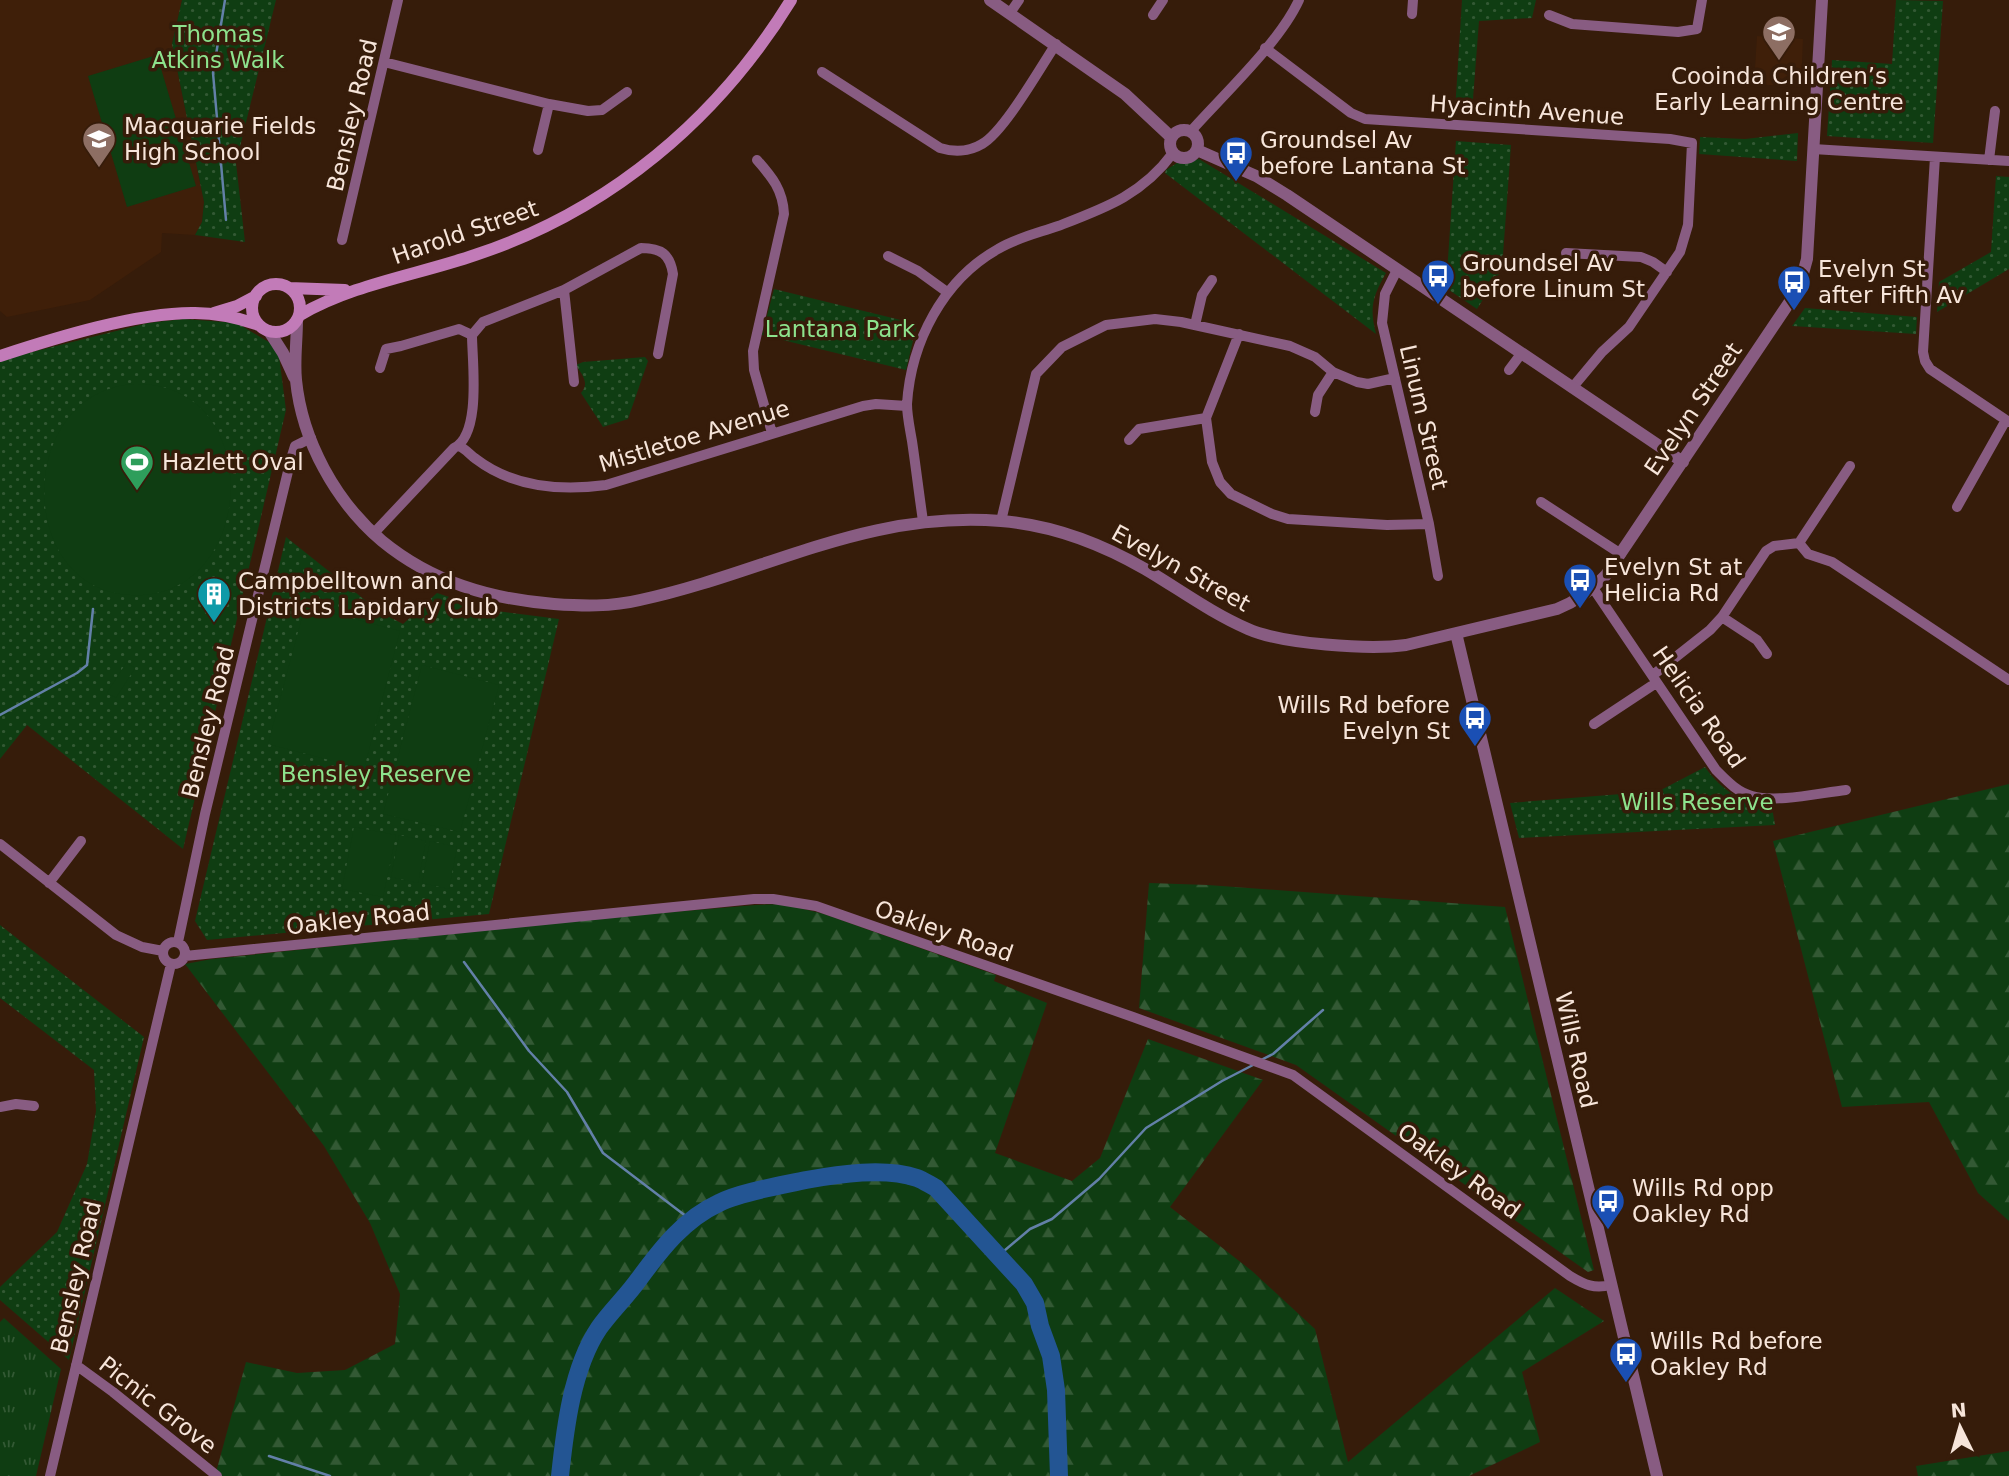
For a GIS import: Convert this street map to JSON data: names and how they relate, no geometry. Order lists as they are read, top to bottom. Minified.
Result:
{"streets":{"main road":["Harold Street"],"street":["Hyacinth Avenue","Bensley Road","Evelyn Street","Linum Street","Mistletoe Avenue","Helicia Road","Oakley Road","Wills Road","Picnic Grove"]},"crossings":[["Bensley Road","Evelyn Street"],["Bensley Road","Oakley Road"],["Bensley Road","Picnic Grove"],["Harold Street","Evelyn Street"],["Evelyn Street","Helicia Road"],["Evelyn Street","Wills Road"],["Oakley Road","Wills Road"]],"parks":["Thomas Atkins Walk","Lantana Park","Bensley Reserve","Wills Reserve"],"places":{"school or university":["Cooinda Children’s Early Learning Centre","Macquarie Fields High School"],"bus stop":["Groundsel Av before Lantana St","Groundsel Av before Linum St","Evelyn St after Fifth Av","Evelyn St at Helicia Rd","Wills Rd before Evelyn St","Wills Rd opp Oakley Rd","Wills Rd before Oakley Rd"],"sports":["Hazlett Oval"],"building":["Campbelltown and Districts Lapidary Club"]},"north":"top"}
